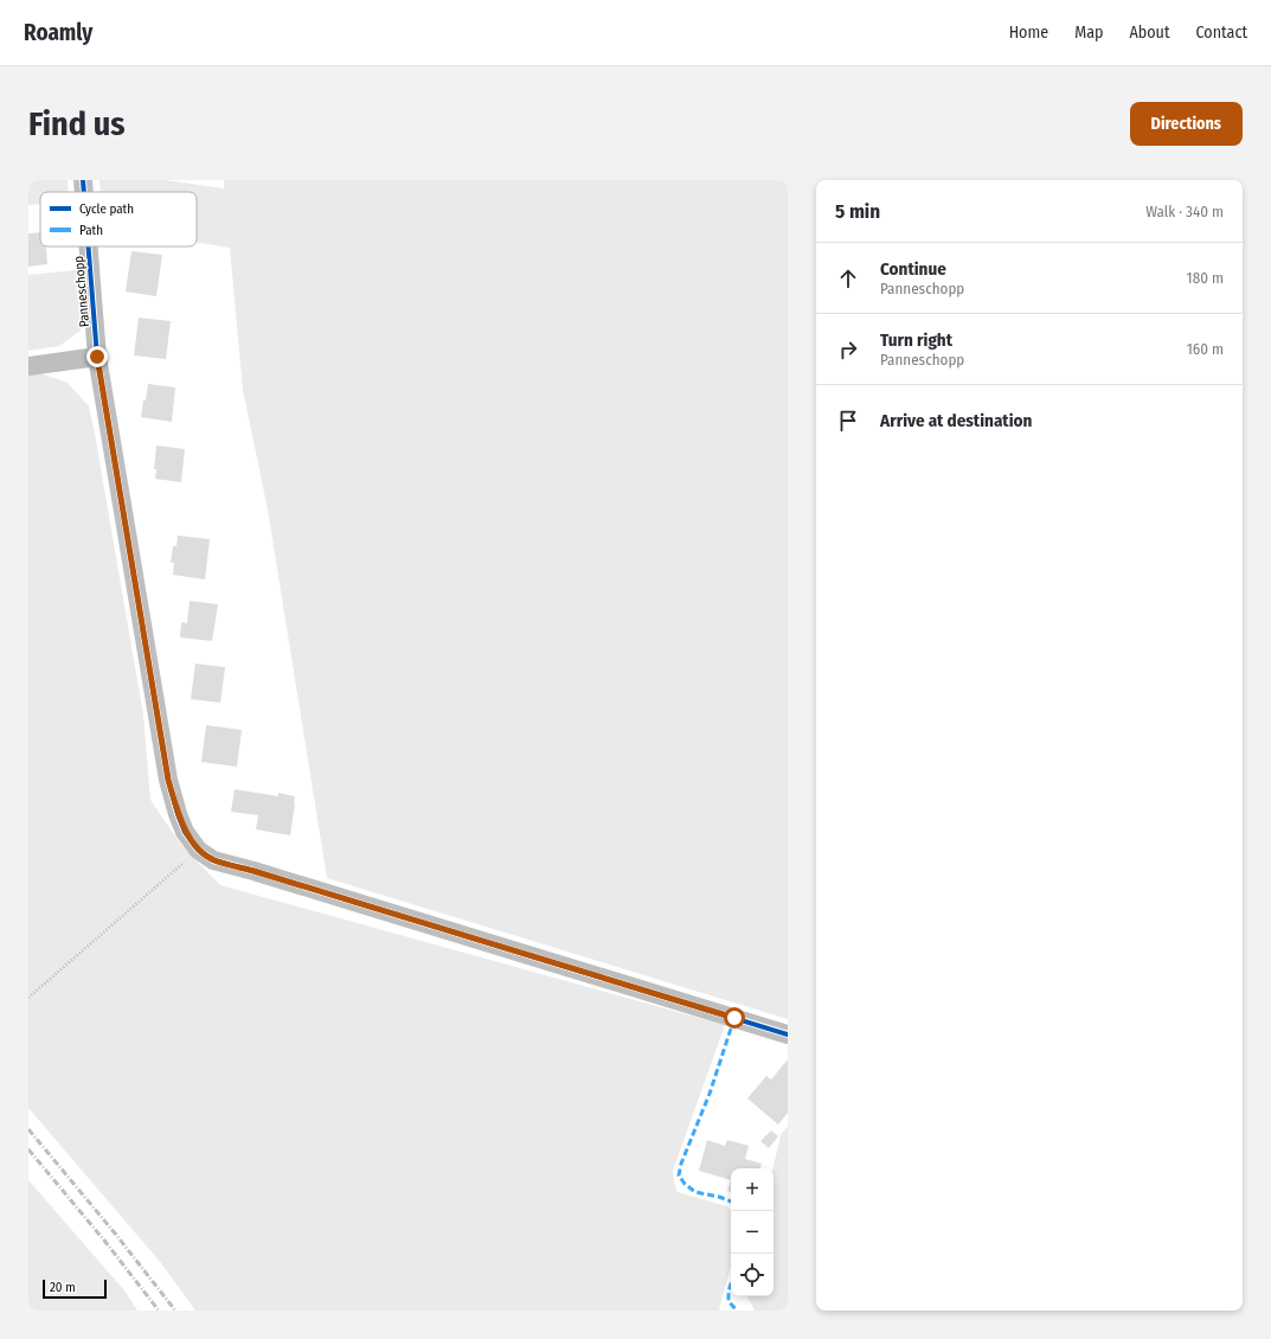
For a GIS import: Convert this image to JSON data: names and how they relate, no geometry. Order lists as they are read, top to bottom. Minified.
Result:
{"streets":{"street":["Panneschopp"]},"legend":["Cycle path","Path"],"scale_bar":"20 m","page":{"header":"Roamly","nav":["Home","Map","About","Contact"],"buttons":"Directions","title":"Find us","heading":["5 min","Walk · 340 m"],"list":[["Continue","Panneschopp","180 m"],["Turn right","Panneschopp","160 m"],"Arrive at destination"],"map_buttons":["+","−"],"scale":"20 m"}}
